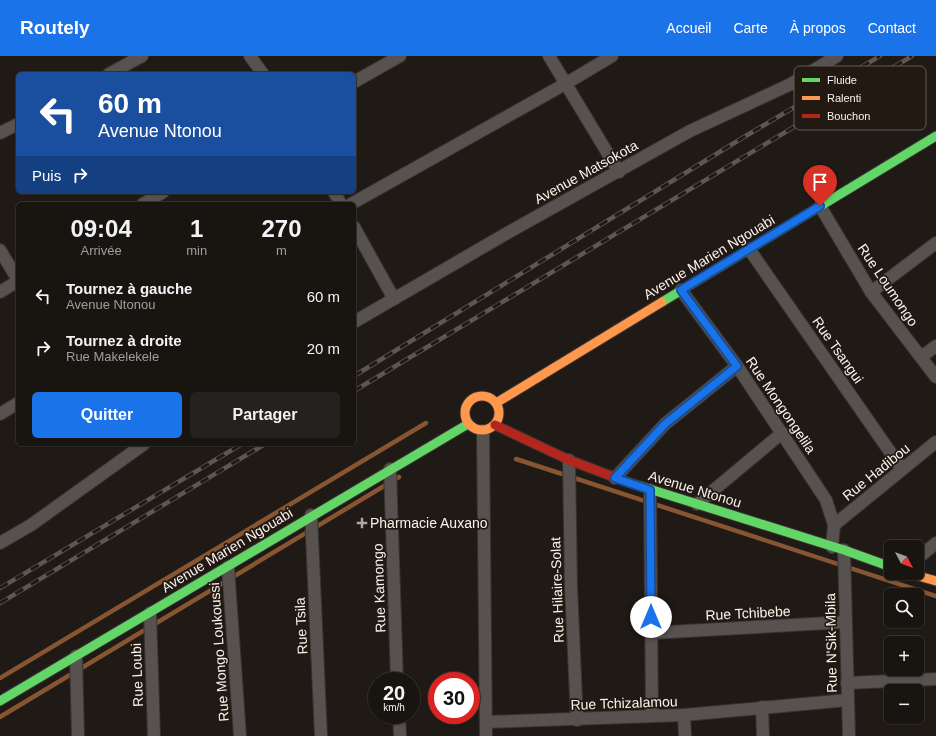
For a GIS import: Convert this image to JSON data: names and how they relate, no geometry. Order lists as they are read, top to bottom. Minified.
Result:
{"streets":{"street":["Avenue Matsokota","Avenue Marien Ngouabi","Rue Loumongo","Rue Tsangui","Rue Mongongelila","Rue Hadibou","Avenue Ntonou","Rue Kamongo","Rue Hilaire-Solat","Rue Tchibebe","Rue Tsila","Rue N'Sik-Mbila","Rue Mongo Loukoussi","Rue Loubi","Rue Tchizalamou"]},"crossings":[["Avenue Marien Ngouabi","Rue Loumongo"],["Avenue Marien Ngouabi","Rue Tsangui"],["Avenue Marien Ngouabi","Rue Mongongelila"],["Avenue Marien Ngouabi","Avenue Ntonou"],["Avenue Marien Ngouabi","Rue Kamongo"],["Avenue Marien Ngouabi","Rue Tsila"],["Avenue Marien Ngouabi","Rue Mongo Loukoussi"],["Avenue Marien Ngouabi","Rue Loubi"],["Rue Tsangui","Rue Hadibou"],["Rue Mongongelila","Rue Hadibou"],["Rue Mongongelila","Avenue Ntonou"],["Avenue Ntonou","Rue Hilaire-Solat"],["Avenue Ntonou","Rue N'Sik-Mbila"],["Rue Hilaire-Solat","Rue Tchizalamou"],["Rue Tchibebe","Rue N'Sik-Mbila"],["Rue N'Sik-Mbila","Rue Tchizalamou"]],"places":{"health":["Pharmacie Auxano"]},"legend":["Fluide","Ralenti","Bouchon"],"north":"bottom right","page":{"header":"Routely","nav":["Accueil","Carte","À propos","Contact"],"turn":["60 m","Avenue Ntonou"],"then":"Puis","eta":["09:04","Arrivée","1","min","270","m"],"list":[{"name":"Tournez à gauche","note":"Avenue Ntonou","value":"60 m"},{"name":"Tournez à droite","note":"Rue Makelekele","value":"20 m"}],"buttons":["Quitter","Partager"],"map_buttons":["+","−"],"speed":"20 km/h","limit":"30"}}
